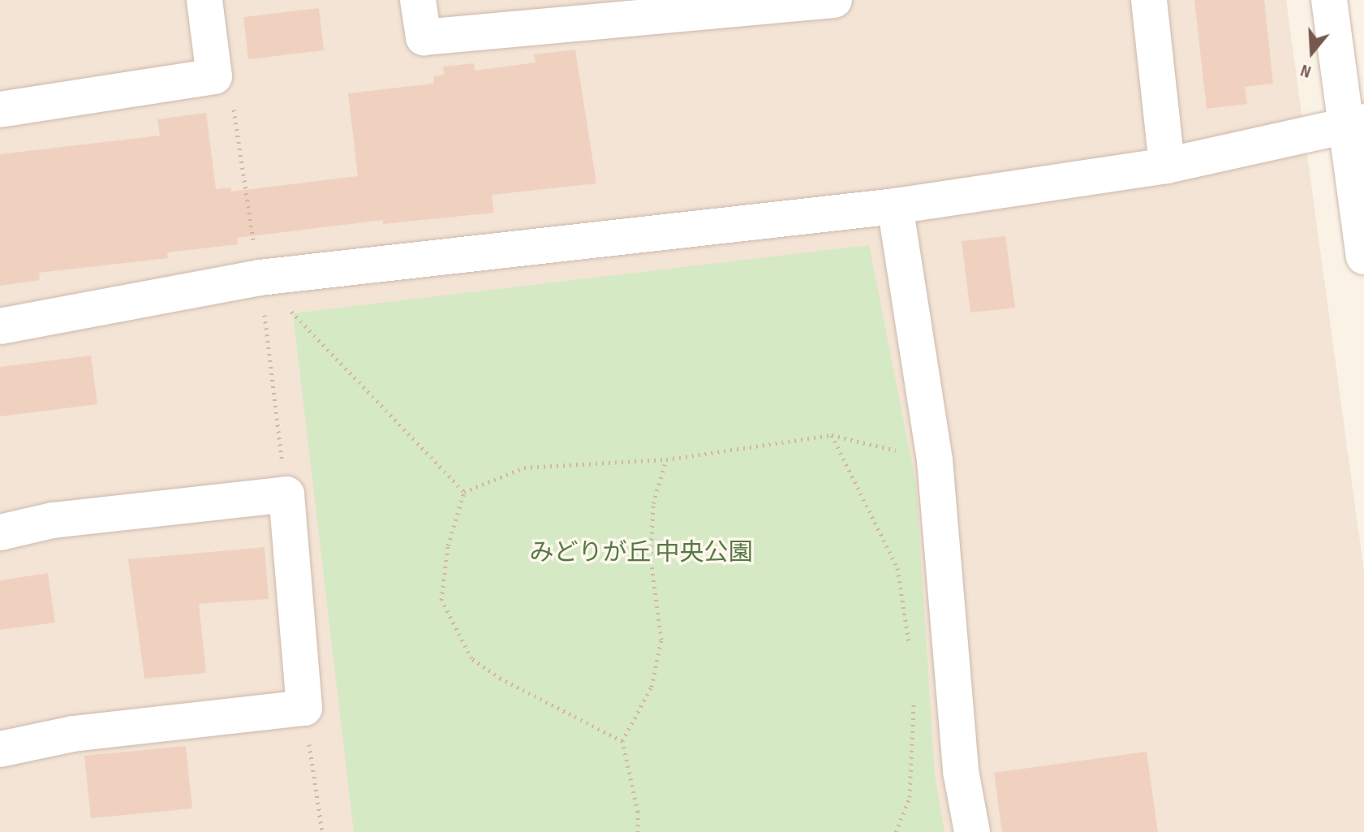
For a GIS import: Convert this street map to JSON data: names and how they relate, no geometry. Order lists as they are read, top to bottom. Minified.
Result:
{"parks":["みどりが丘 中央公園"],"north":"bottom"}
